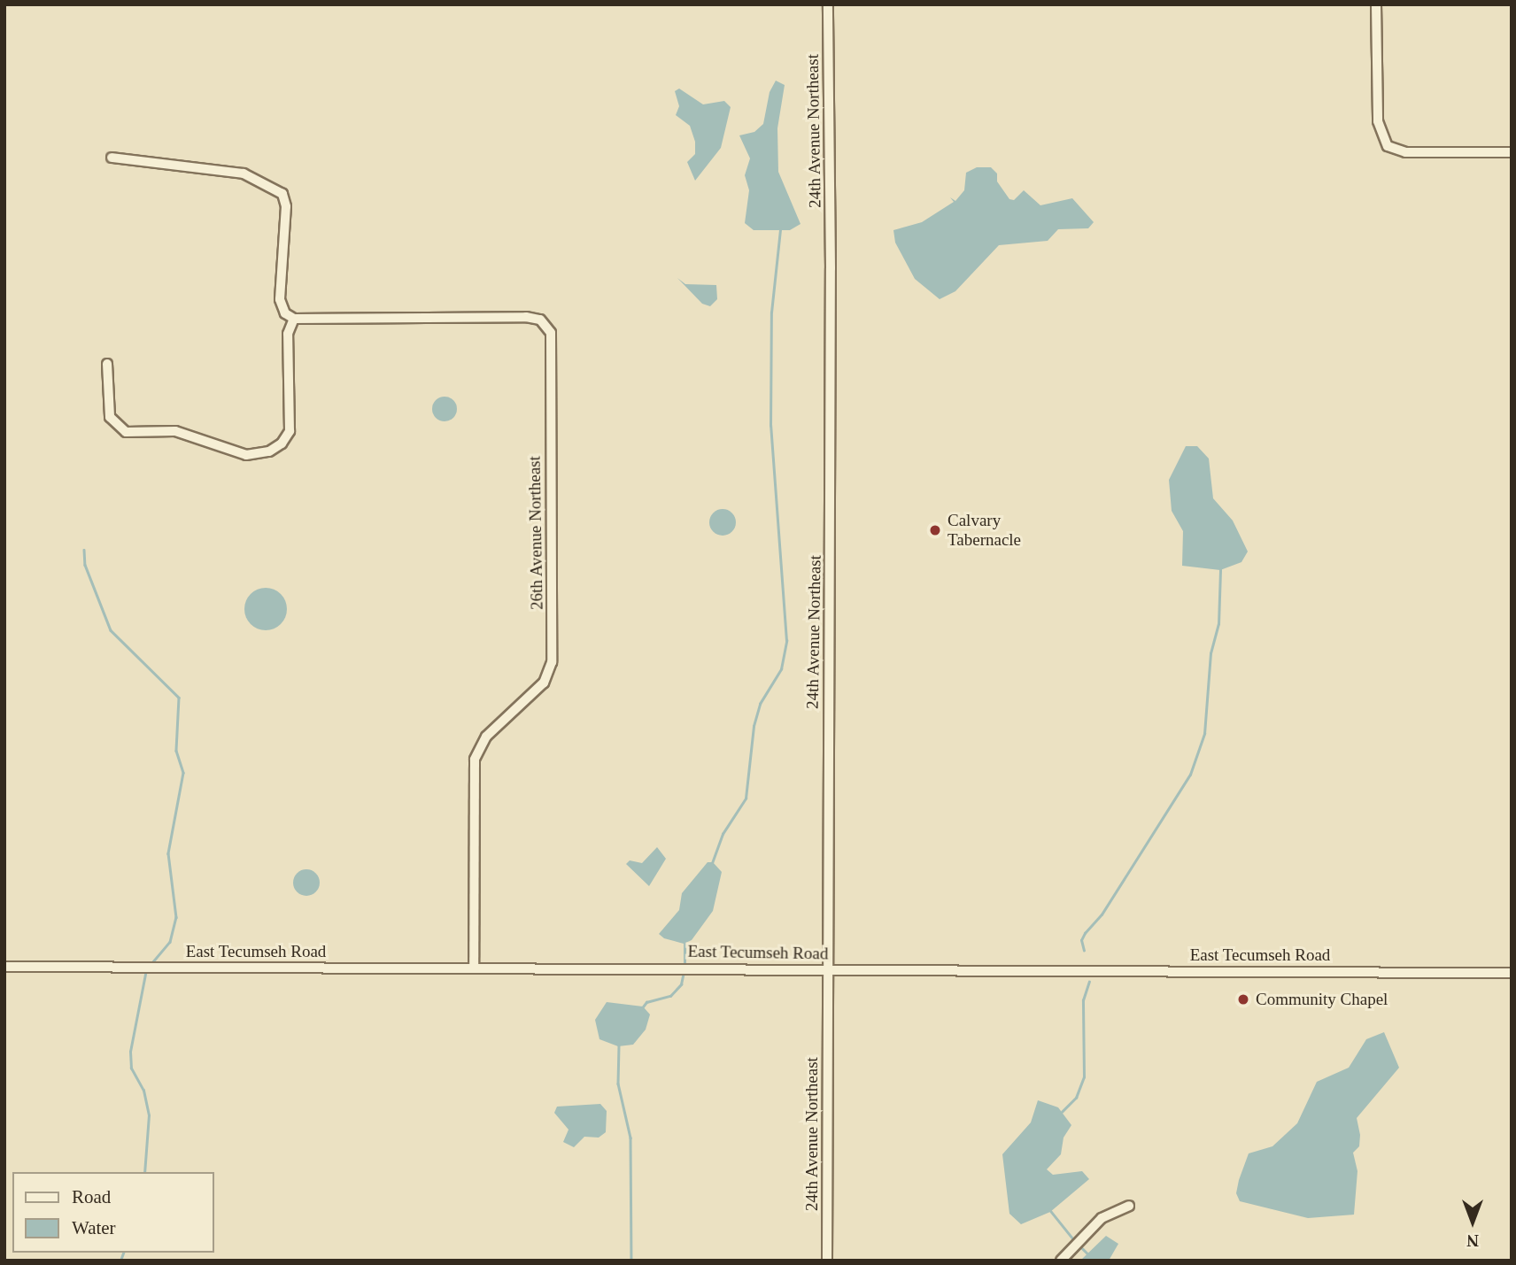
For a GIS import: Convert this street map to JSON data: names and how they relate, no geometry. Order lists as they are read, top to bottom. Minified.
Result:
{"streets":{"street":["24th Avenue Northeast","26th Avenue Northeast","East Tecumseh Road"]},"crossings":[["24th Avenue Northeast","East Tecumseh Road"],["26th Avenue Northeast","East Tecumseh Road"]],"places":["Calvary Tabernacle","Community Chapel"],"legend":["Road","Water"],"north":"bottom"}
